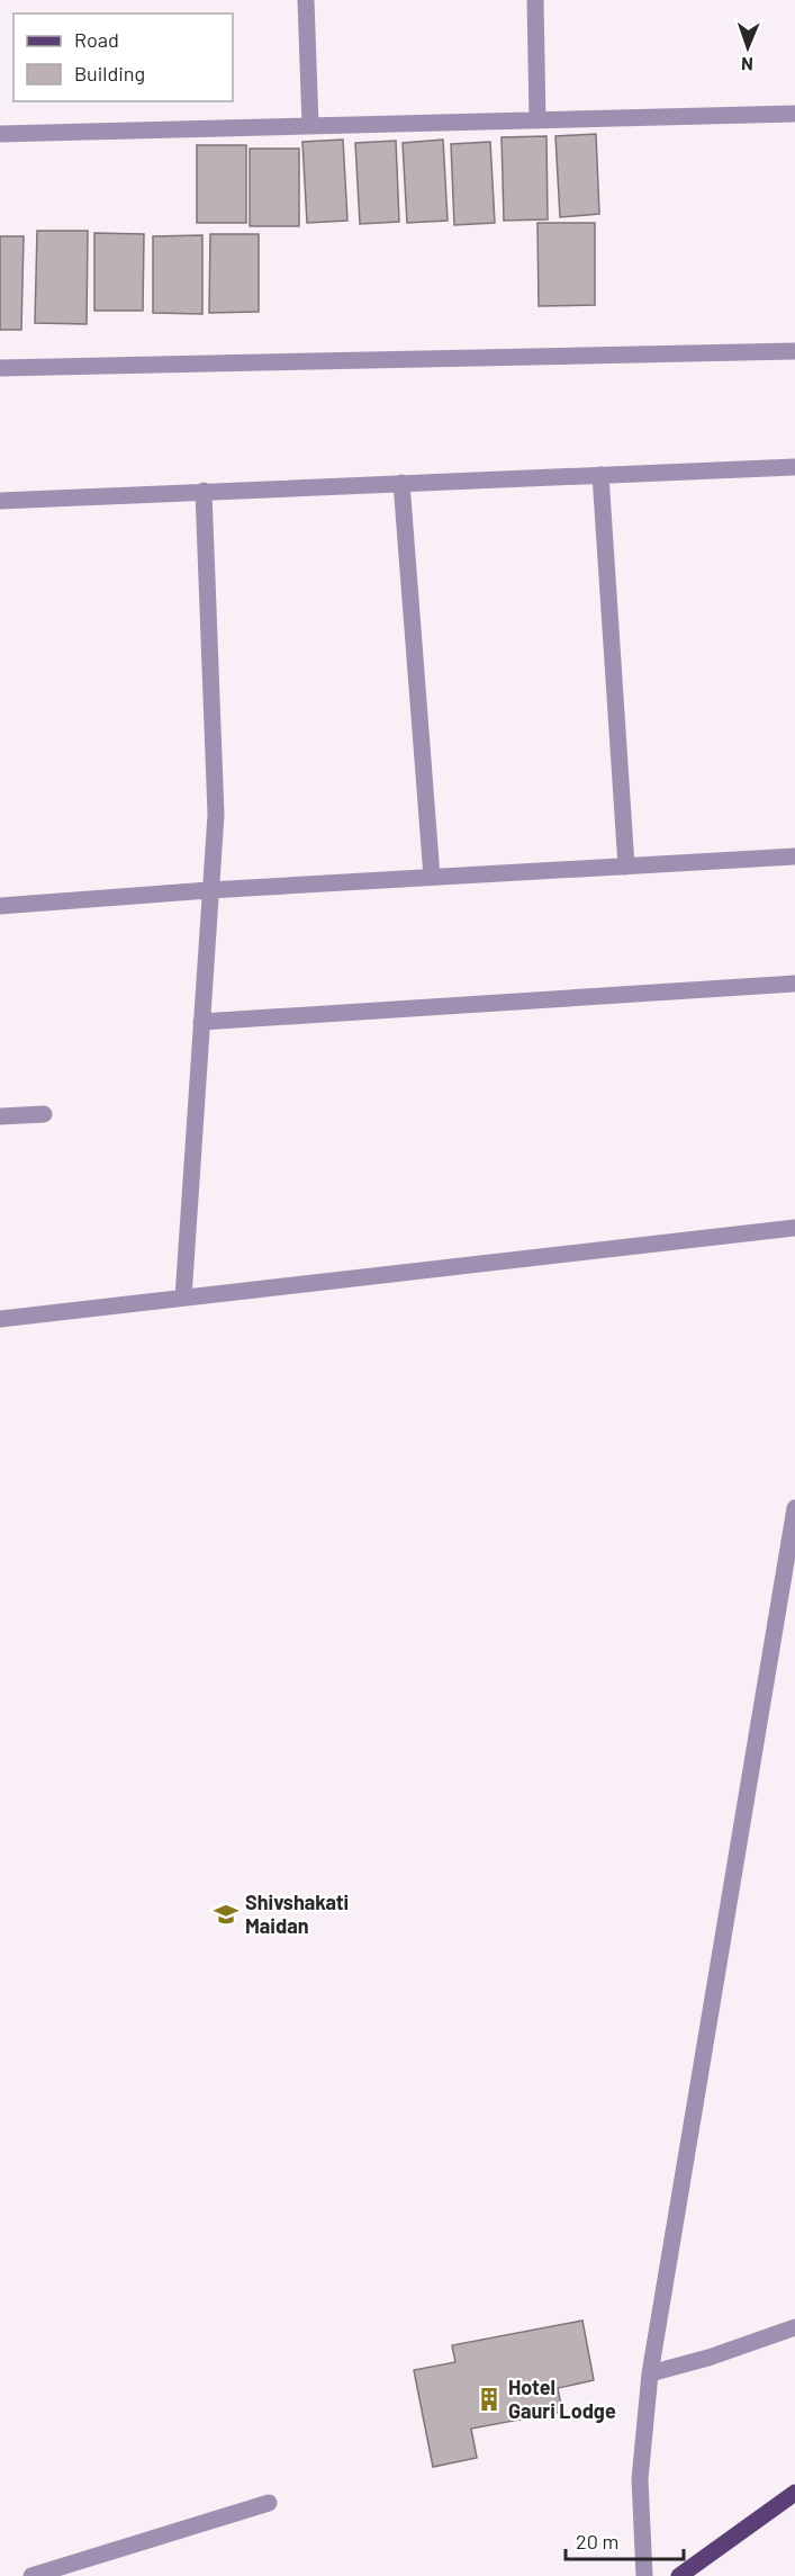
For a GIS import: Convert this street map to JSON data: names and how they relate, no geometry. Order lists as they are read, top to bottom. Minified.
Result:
{"places":{"school or university":["Shivshakati Maidan"],"building":["Hotel Gauri Lodge"]},"legend":["Road","Building"],"scale_bar":"20 m","north":"bottom"}
